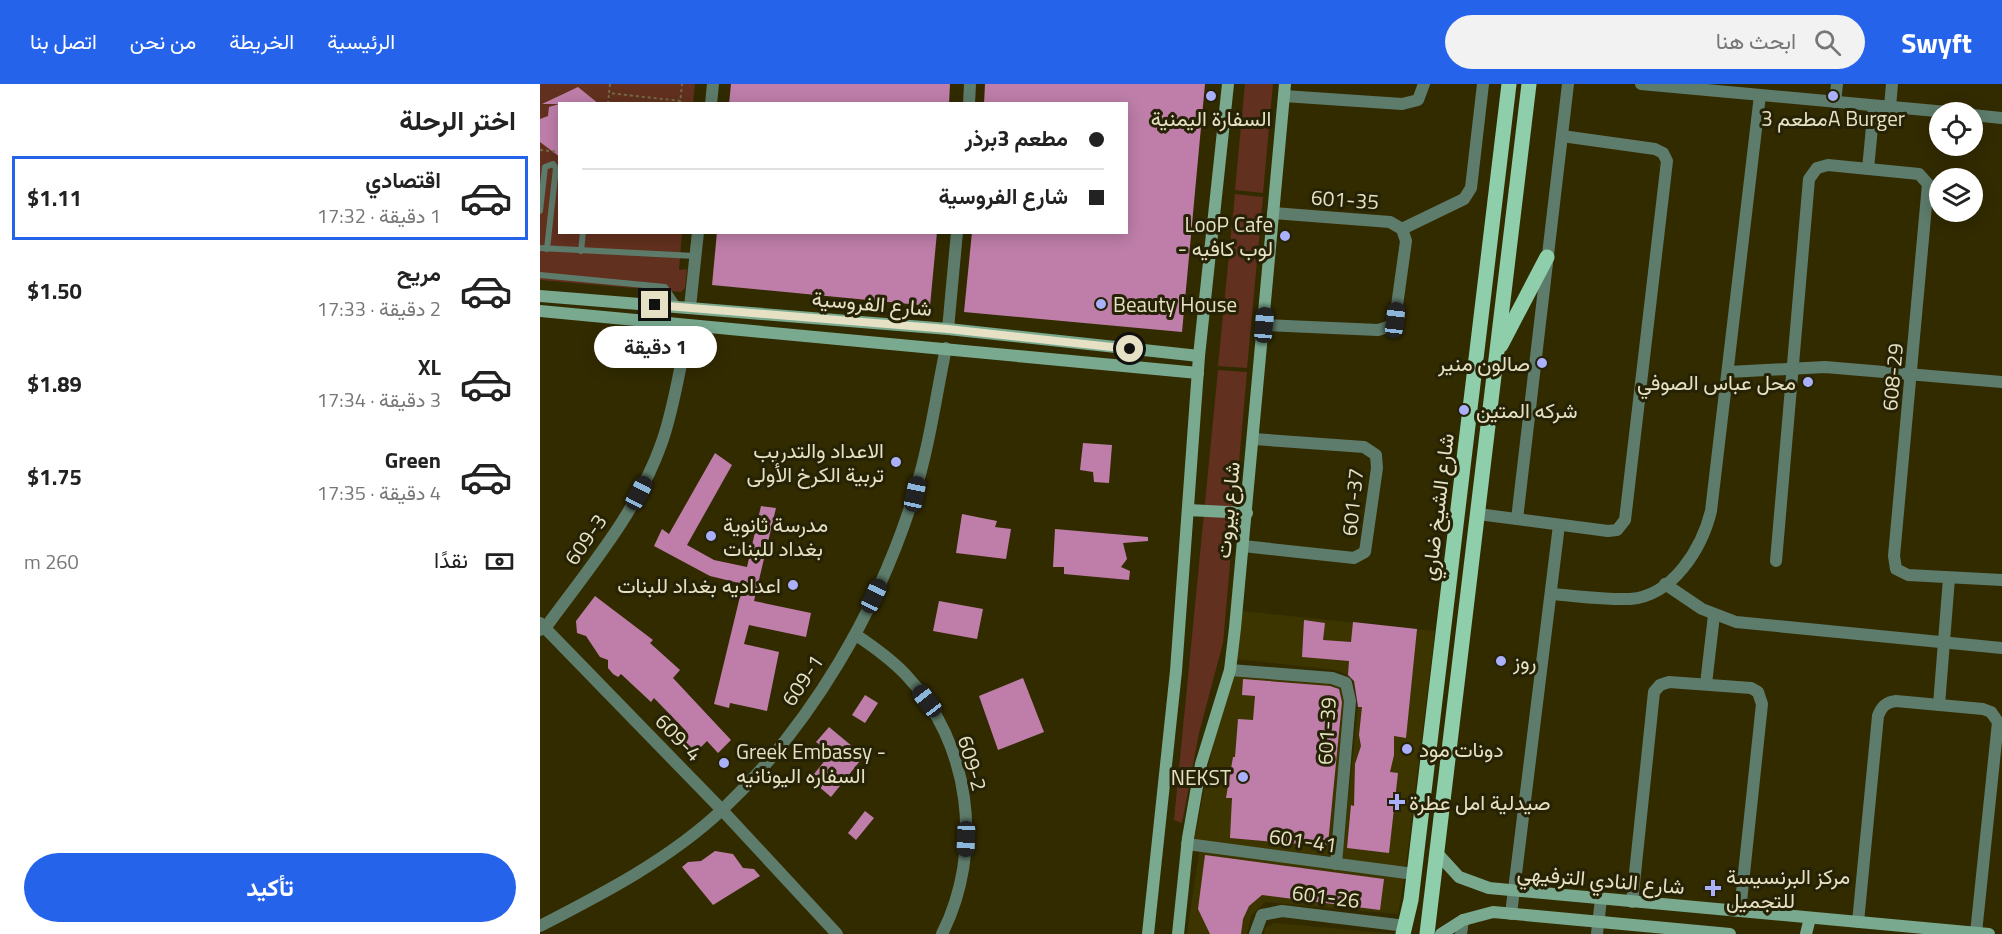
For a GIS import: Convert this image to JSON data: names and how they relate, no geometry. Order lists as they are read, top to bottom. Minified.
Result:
{"streets":{"main road":["شارع الشيخ ضاري"],"street":["601-35","شارع الفروسية","608-29","601-37","شارع بيروت","609-3","609-1","601-39","609-4","609-2","601-41","شارع النادي الترفيهي","601-26"]},"crossings":[["601-35","شارع بيروت"],["شارع الفروسية","شارع بيروت"],["شارع الفروسية","609-3"],["شارع الفروسية","609-1"],["601-37","شارع بيروت"],["شارع الشيخ ضاري","601-41"],["شارع الشيخ ضاري","شارع النادي الترفيهي"],["شارع الشيخ ضاري","601-26"],["شارع بيروت","601-39"],["شارع بيروت","601-41"],["609-3","609-4"],["609-1","609-4"],["609-1","609-2"],["601-39","601-41"]],"places":{"other":["السفارة اليمنية","مطعم 3A Burger","LooP Cafe - لوب كافيه","Beauty House","صالون منير","محل عباس الصوفي","شركه المتين","الاعداد والتدريب تربية الكرخ الأولى","مدرسة ثانوية بغداد للبنات","اعداديه بغداد للبنات","روز","دونات مود","Greek Embassy - السفاره اليونانيه","NEKST"],"health":["صيدلية امل عطرة","مركز البرنسيسة للتجميل"]},"page":{"header":"Swyft","search":"ابحث هنا","nav":["الرئيسية","الخريطة","من نحن","اتصل بنا"],"heading":"اختر الرحلة","banner":["مطعم 3برذر","شارع الفروسية"],"list":[{"name":"اقتصادي","note":"1 دقيقة · 17:32","value":"$1.11"},{"name":"مريح","note":"2 دقيقة · 17:33","value":"$1.50"},{"name":"XL","note":"3 دقيقة · 17:34","value":"$1.89"},{"name":"Green","note":"4 دقيقة · 17:35","value":"$1.75"}],"bubble":"1 دقيقة","pay":["نقدًا","260 m"],"buttons":"تأكيد"}}
